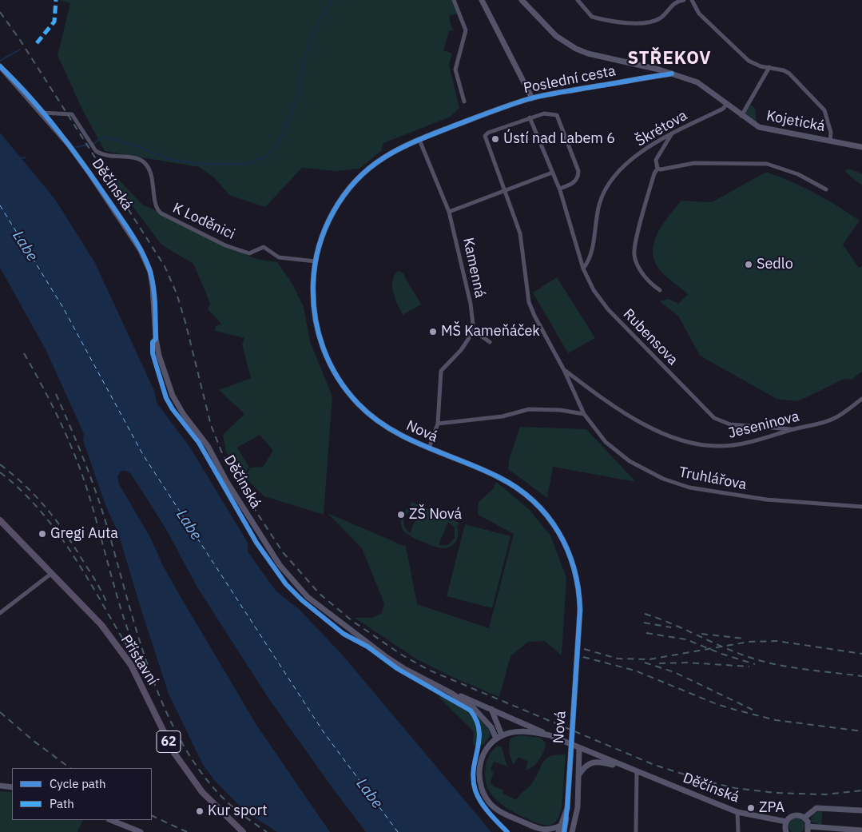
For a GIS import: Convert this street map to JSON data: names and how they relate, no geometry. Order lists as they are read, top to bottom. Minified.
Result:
{"streets":{"main road":["Přístavní","62"],"street":["Poslední cesta","Kojetická","Škrétova","Děčínská","K Loděnici","Kamenná","Rubensova","Jeseninova","Nová","Truhlářova"]},"crossings":[["Poslední cesta","Kojetická"],["Poslední cesta","Nová"],["Kojetická","Škrétova"],["Škrétova","Rubensova"],["Děčínská","K Loděnici"],["Děčínská","Nová"],["K Loděnici","Nová"],["Rubensova","Jeseninova"],["Rubensova","Truhlářova"],["Jeseninova","Truhlářova"],["Nová","Truhlářova"]],"districts":["STŘEKOV"],"water":["Labe"],"places":["Ústí nad Labem 6","Sedlo","MŠ Kameňáček","ZŠ Nová","Gregi Auta","ZPA","Kur sport"],"legend":["Cycle path","Path"]}
